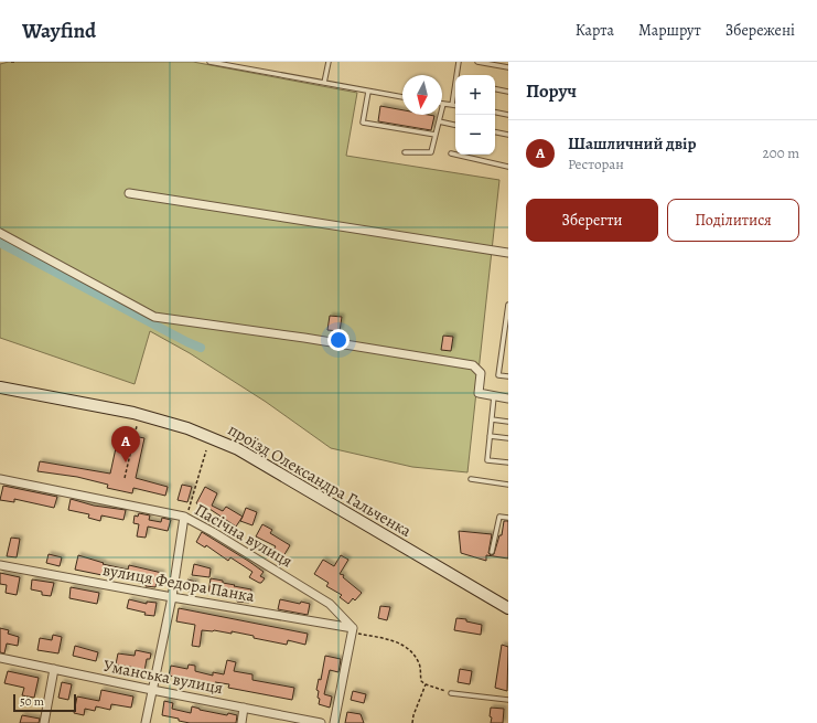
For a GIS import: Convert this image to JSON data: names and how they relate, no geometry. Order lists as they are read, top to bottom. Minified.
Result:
{"streets":{"main road":["проїзд Олександра Гальченка"],"street":["Пасічна вулиця","вулиця Федора Панка","Уманська вулиця"]},"crossings":[["Пасічна вулиця","вулиця Федора Панка"]],"scale_bar":"50 m","north":"bottom","page":{"header":"Wayfind","nav":["Карта","Маршрут","Збережені"],"heading":"Поруч","map_buttons":["+","−"],"list":[{"mark":"A","name":"Шашличний двір","note":"Ресторан","value":"200 m"}],"buttons":["Зберегти","Поділитися"],"pins":"A","scale":"50 m"}}
